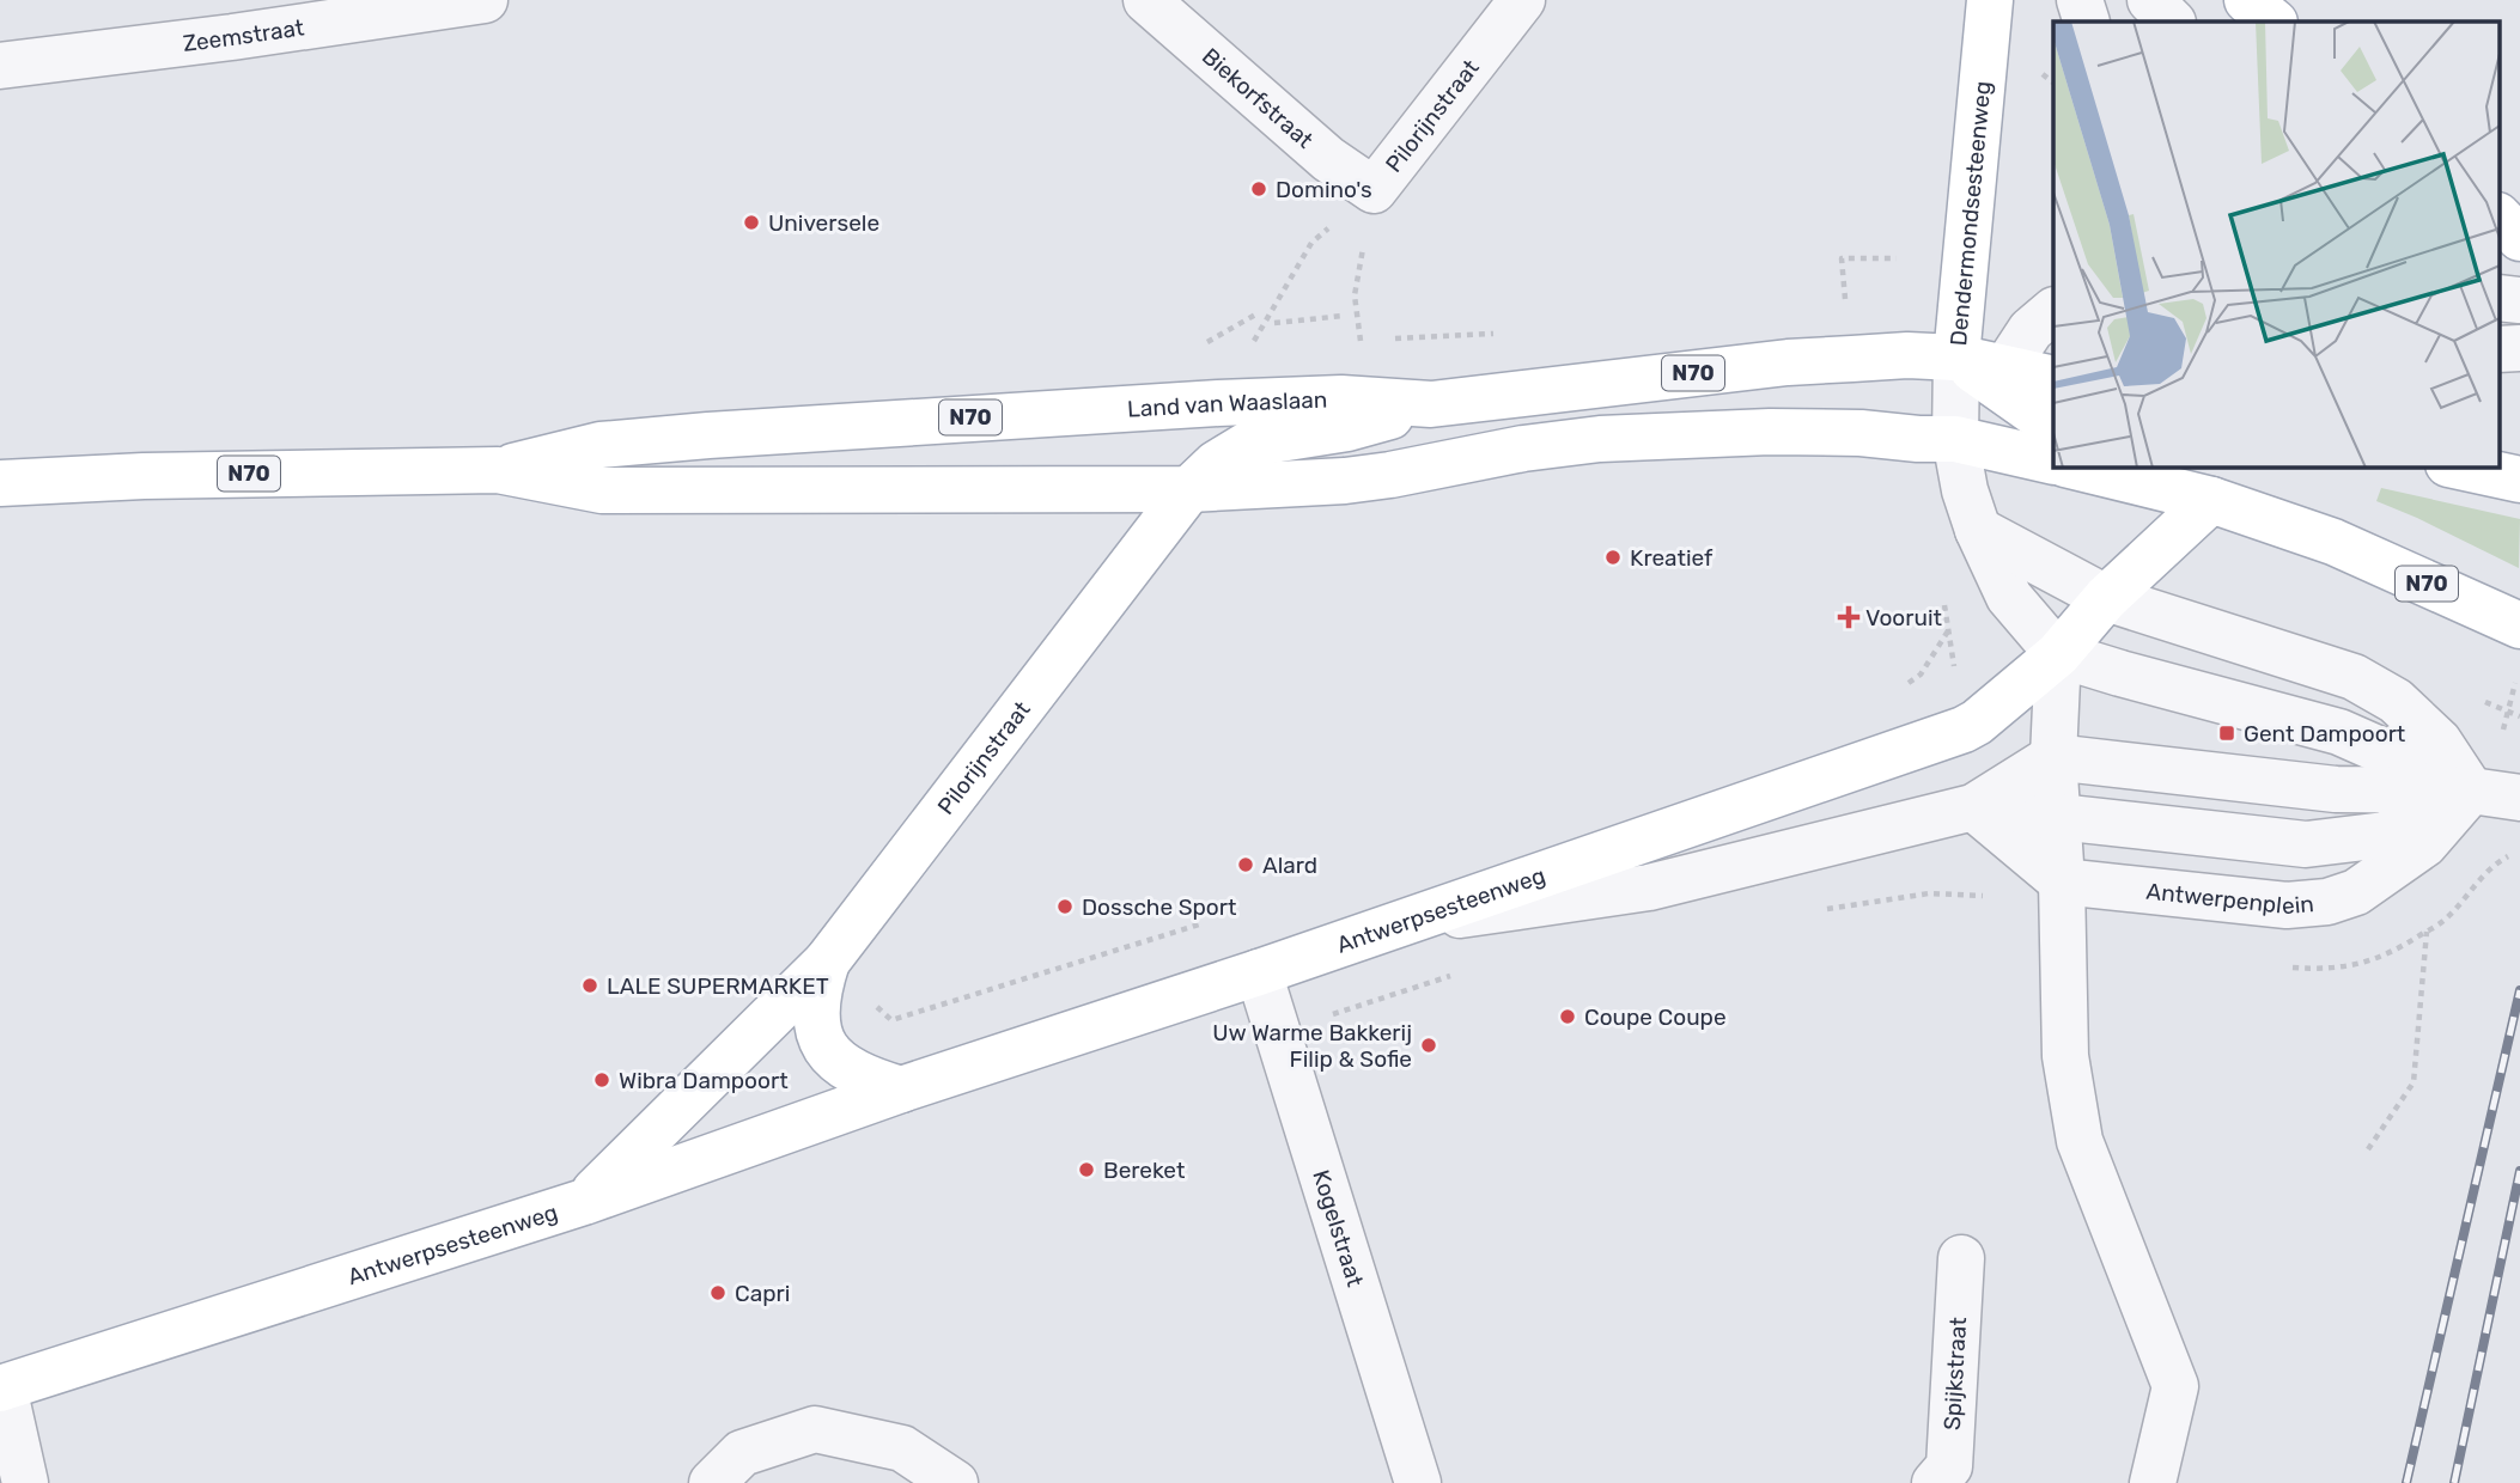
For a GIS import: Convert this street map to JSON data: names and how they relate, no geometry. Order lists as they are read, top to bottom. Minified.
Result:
{"streets":{"main road":["Pilorijnstraat","Dendermondsesteenweg","N70","Land van Waaslaan","Antwerpsesteenweg"],"street":["Zeemstraat","Biekorfstraat","Antwerpenplein","Kogelstraat","Spijkstraat"]},"crossings":[["Biekorfstraat","Pilorijnstraat"],["Pilorijnstraat","Land van Waaslaan"],["Pilorijnstraat","Antwerpsesteenweg"],["Dendermondsesteenweg","N70"],["Dendermondsesteenweg","Land van Waaslaan"],["N70","Land van Waaslaan"],["Antwerpsesteenweg","Kogelstraat"]],"places":{"other":["Domino's","Universele","Kreatief","Alard","Dossche Sport","LALE SUPERMARKET","Coupe Coupe","Uw Warme Bakkerij Filip & Sofie","Wibra Dampoort","Bereket","Capri"],"health":["Vooruit"],"transit":["Gent Dampoort"]}}
